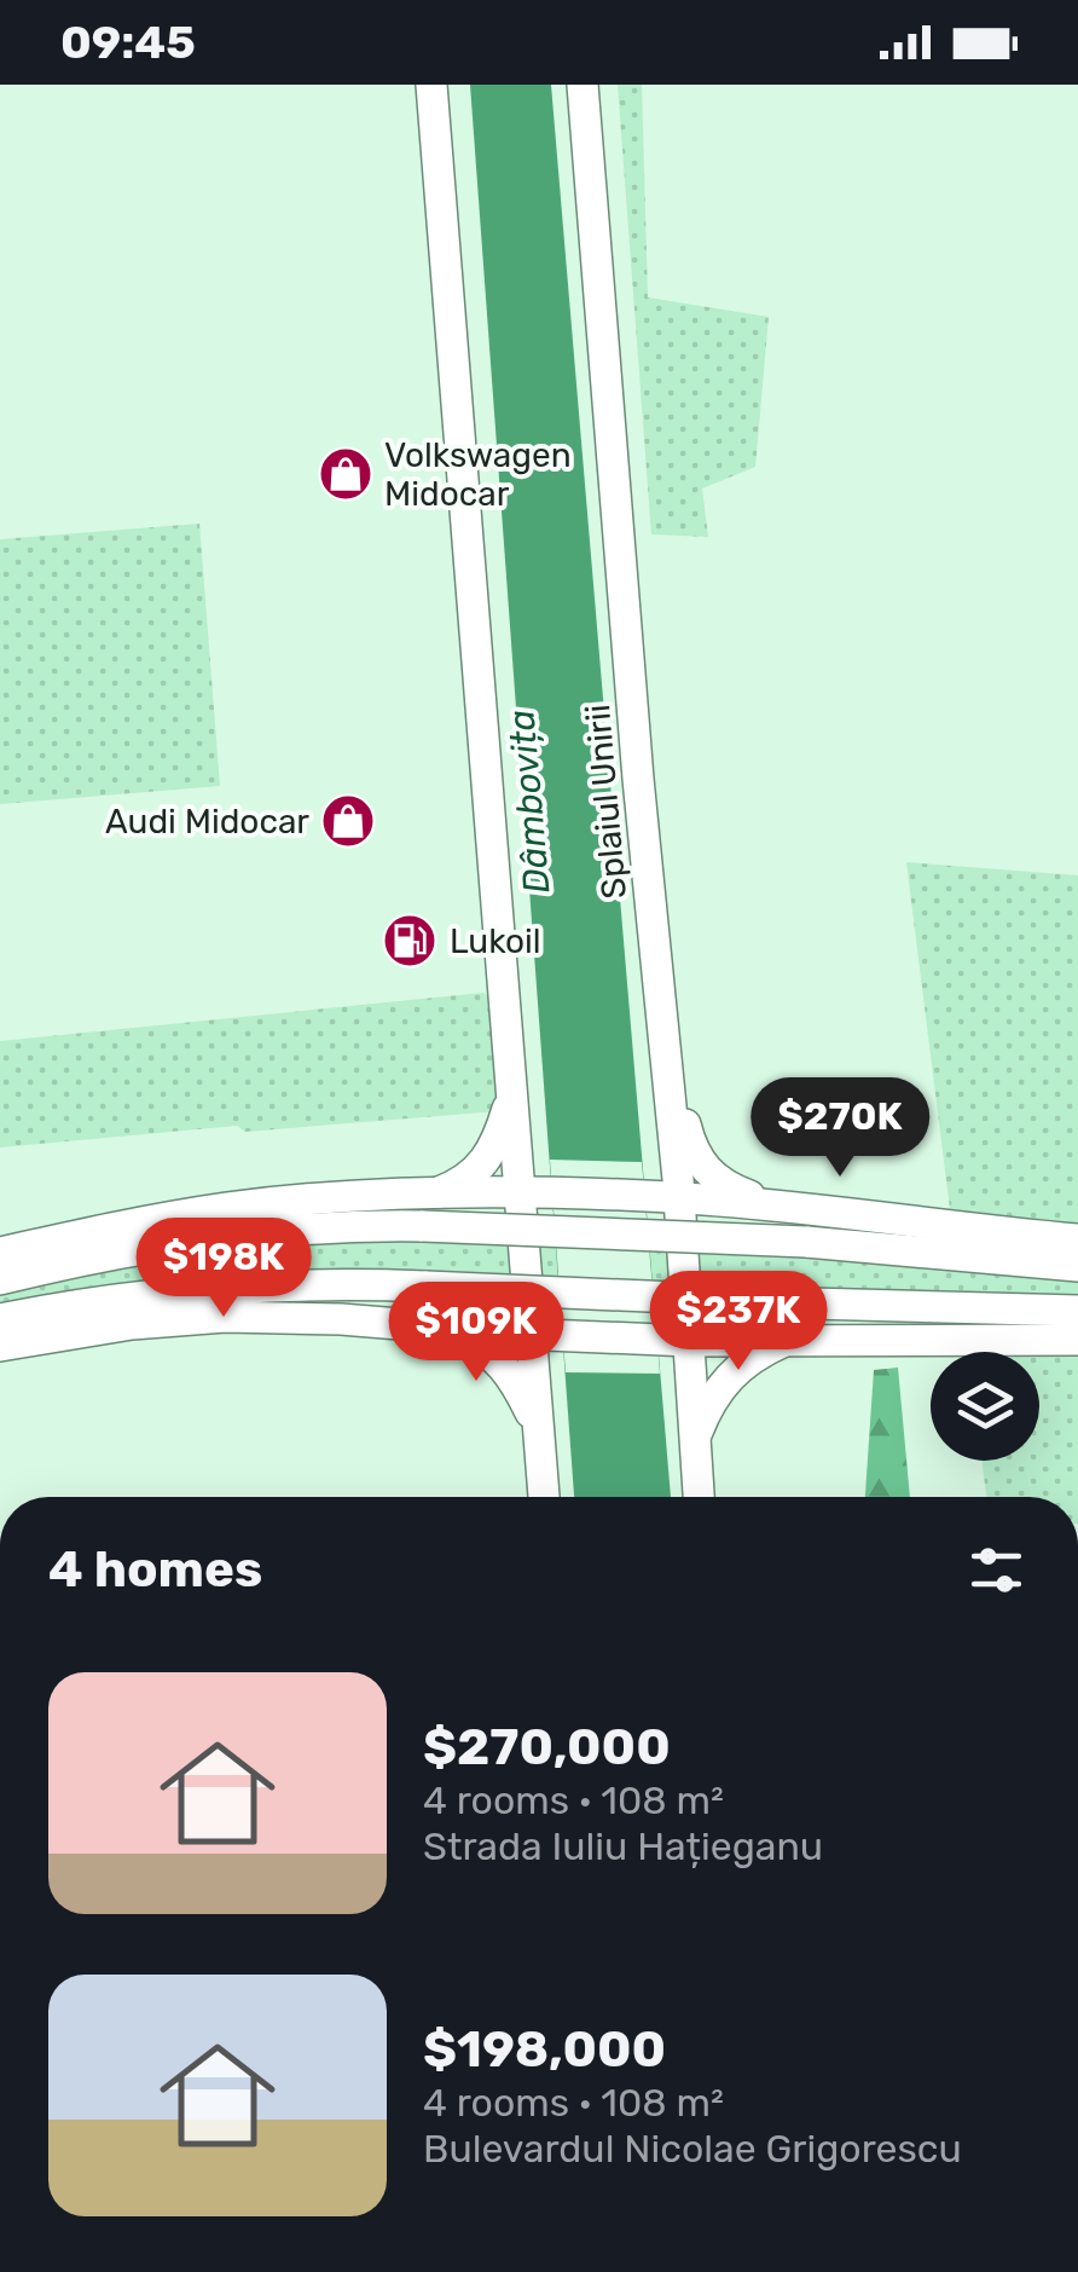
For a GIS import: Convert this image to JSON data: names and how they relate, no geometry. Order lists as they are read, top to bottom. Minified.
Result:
{"streets":{"main road":["Splaiul Unirii"]},"water":["Dâmbovița"],"places":{"shop":["Volkswagen Midocar","Audi Midocar"],"fuel station":["Lukoil"]},"page":{"status":"09:45","price":["$270K","$198K","$237K","$109K"],"heading":"4 homes","list":[{"name":"$270,000","note":"4 rooms · 108 m² · Strada Iuliu Hațieganu"},{"name":"$198,000","note":"4 rooms · 108 m² · Bulevardul Nicolae Grigorescu"}]}}
